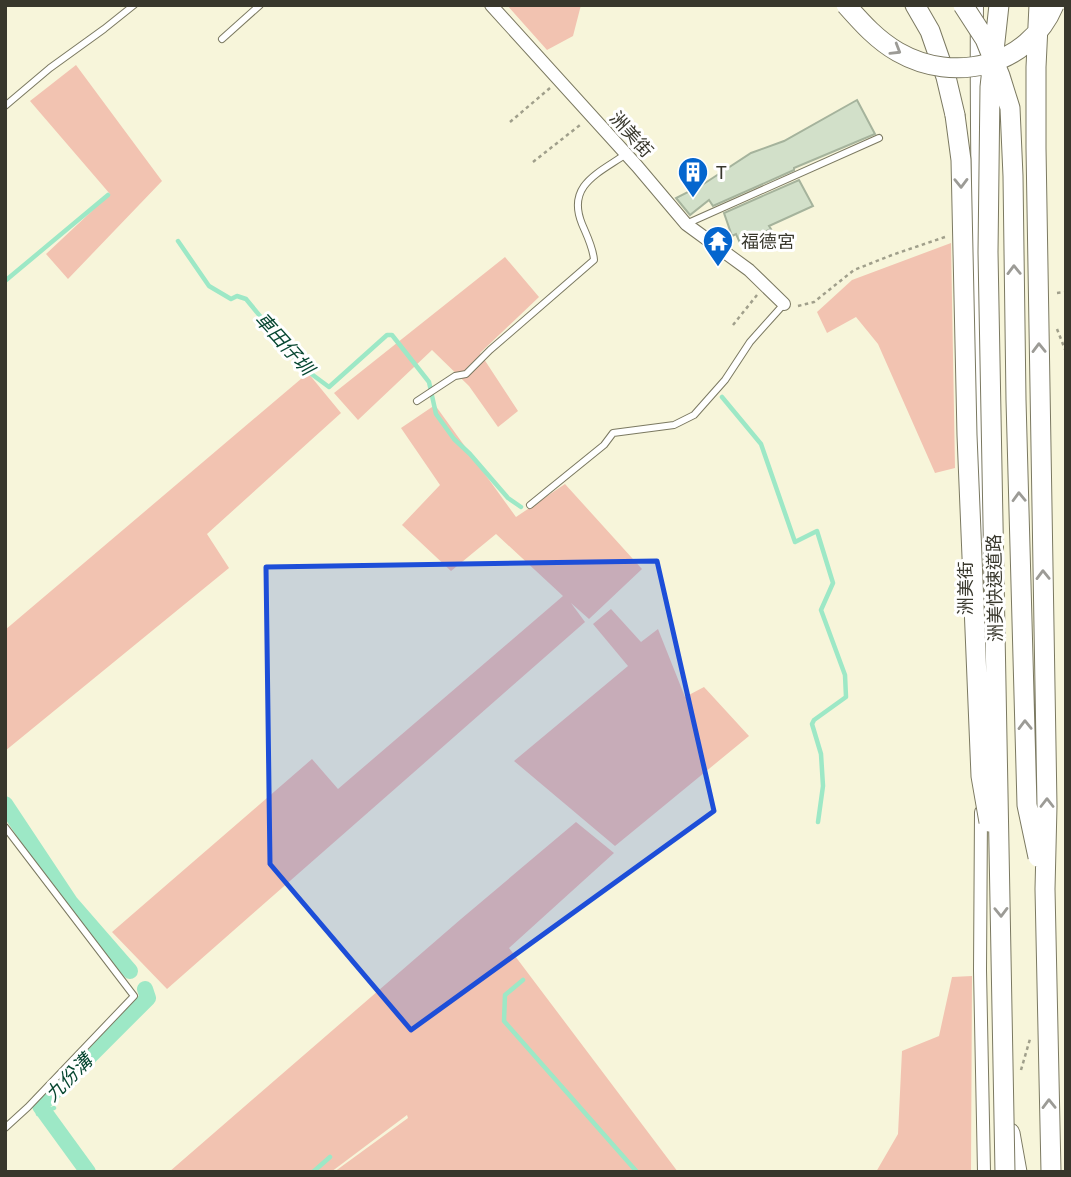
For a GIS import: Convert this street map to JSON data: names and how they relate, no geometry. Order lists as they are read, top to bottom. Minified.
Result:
{"streets":{"highway":["洲美快速道路"],"street":["洲美街"]},"water":["車田仔圳","九份溝"],"places":{"building":["T"],"temple":["福德宮"]}}
